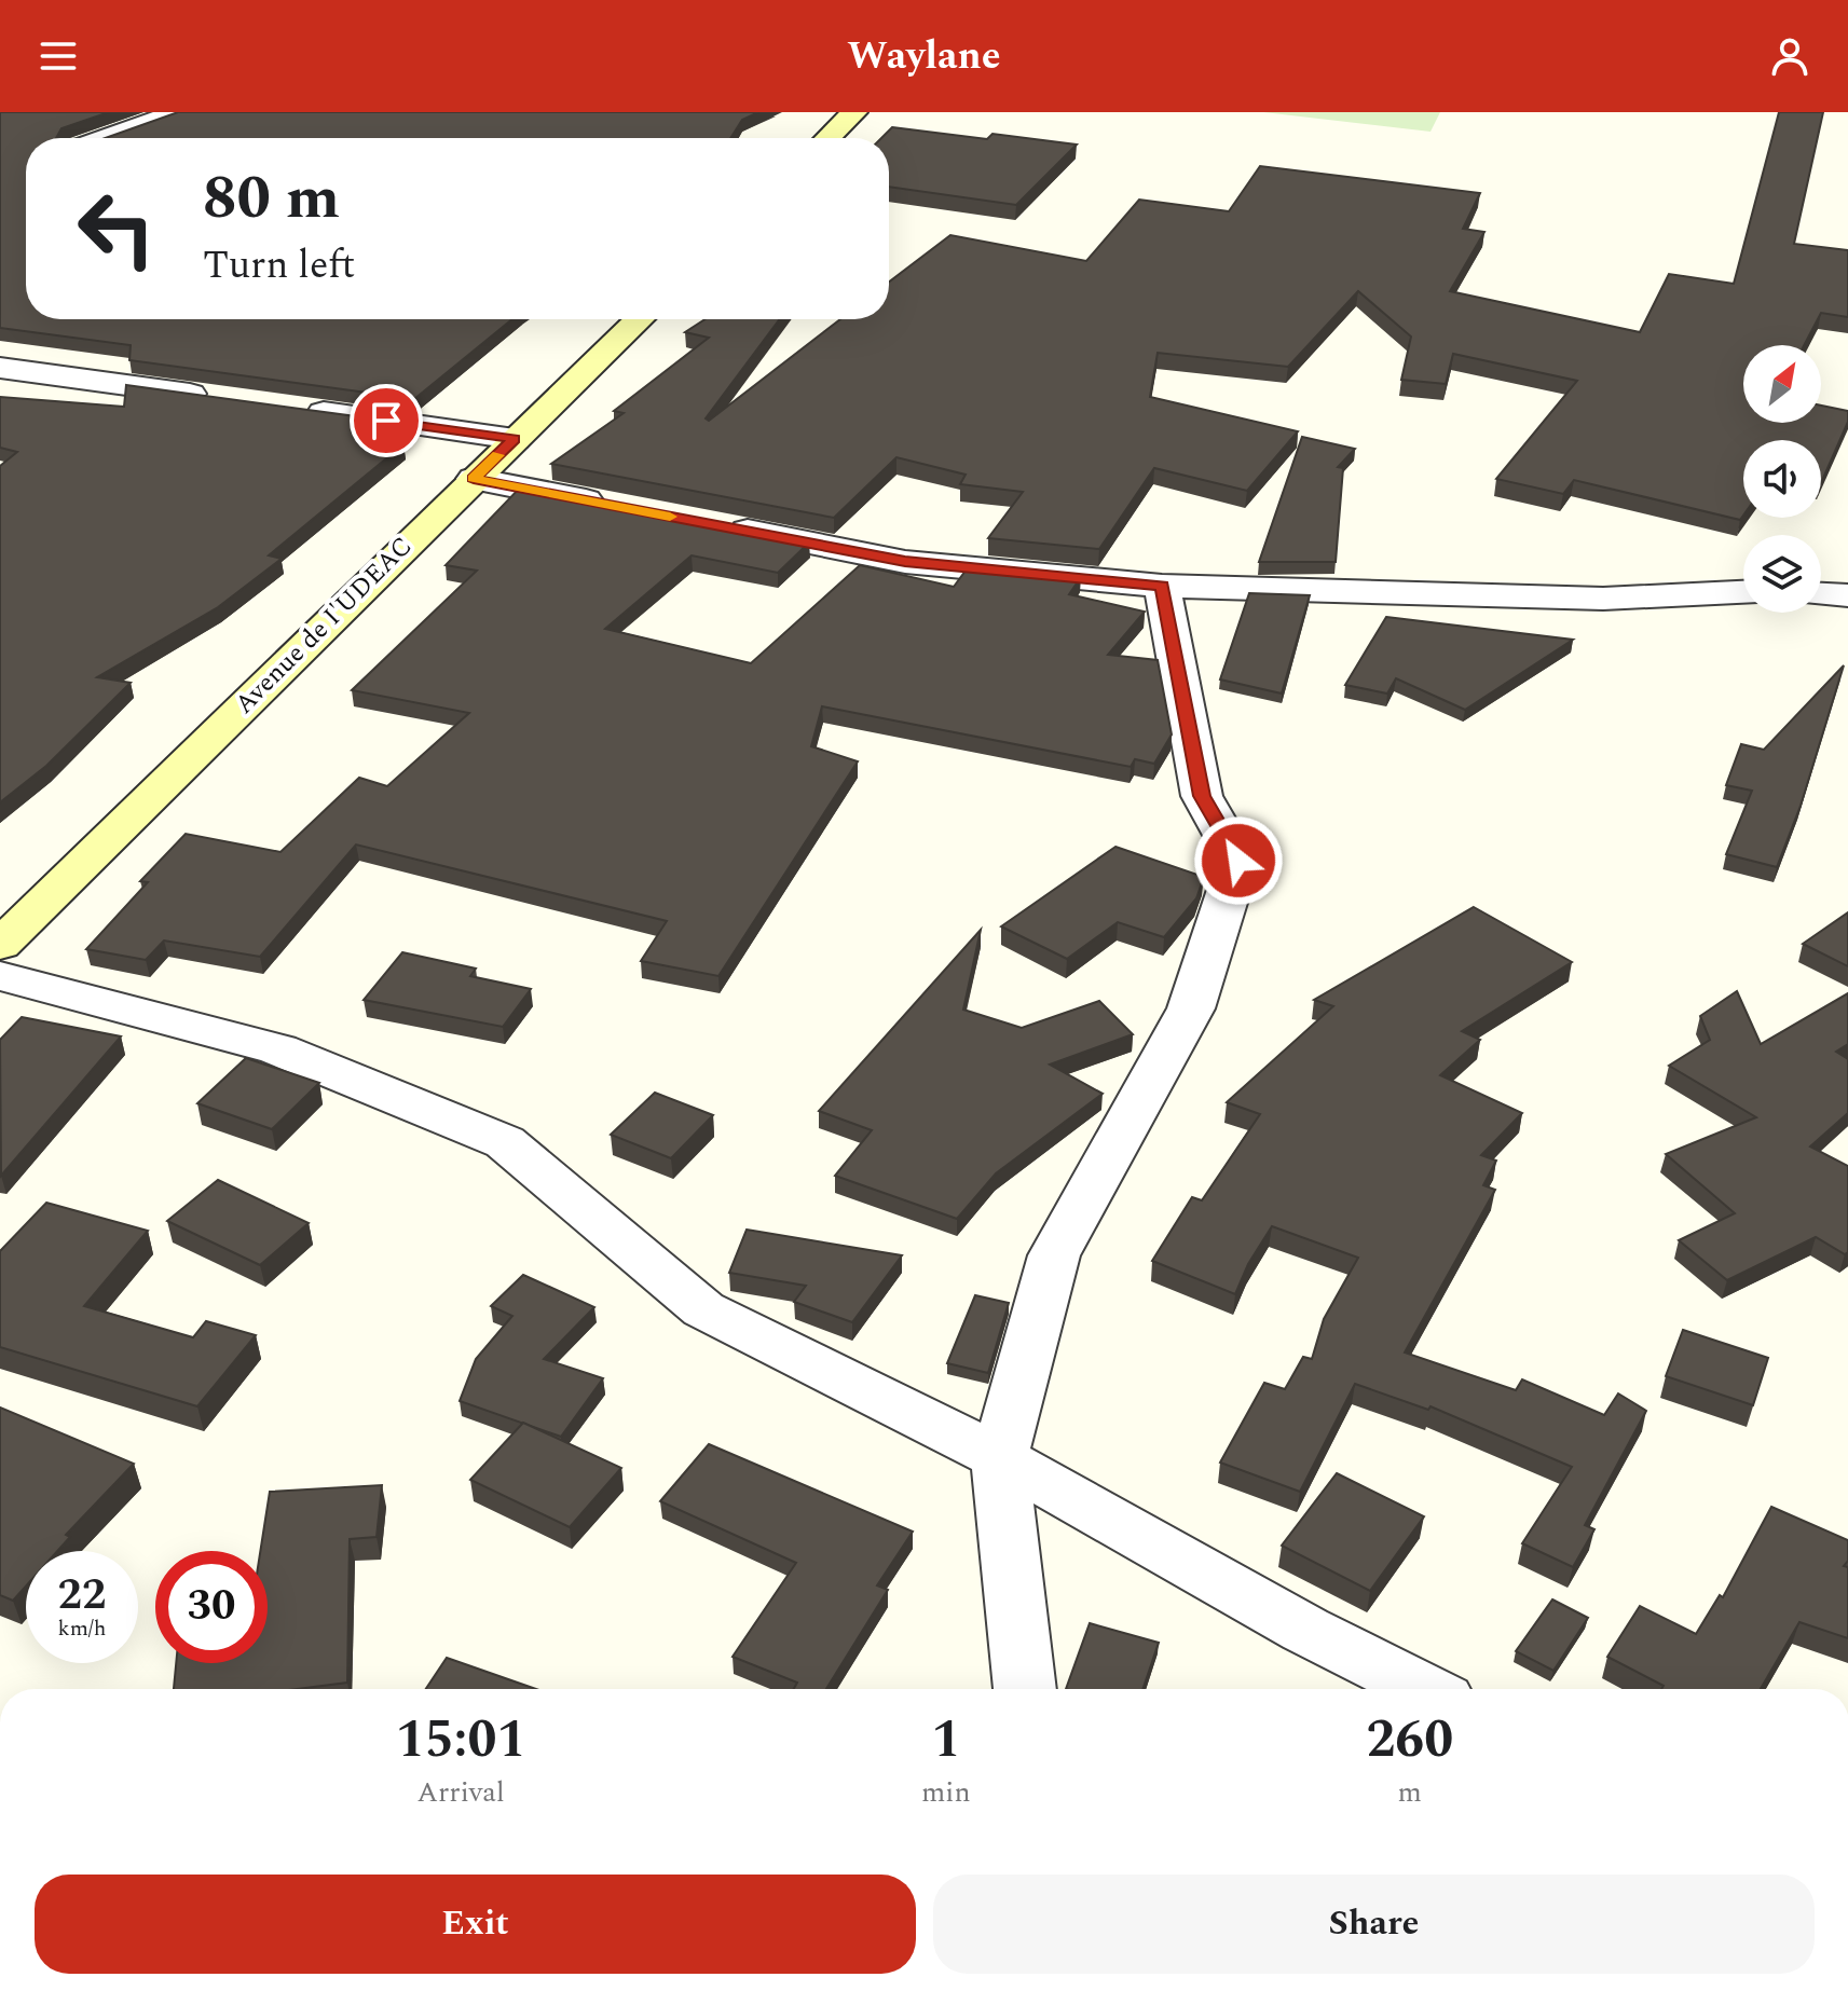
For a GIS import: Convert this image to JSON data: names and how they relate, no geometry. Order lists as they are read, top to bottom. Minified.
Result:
{"streets":{"main road":["Avenue de I'UDEAC"]},"north":"top right","page":{"header":"Waylane","turn":["80 m","Turn left"],"speed":"22 km/h","limit":"30","eta":["15:01","Arrival","1","min","260","m"],"buttons":["Exit","Share"]}}
